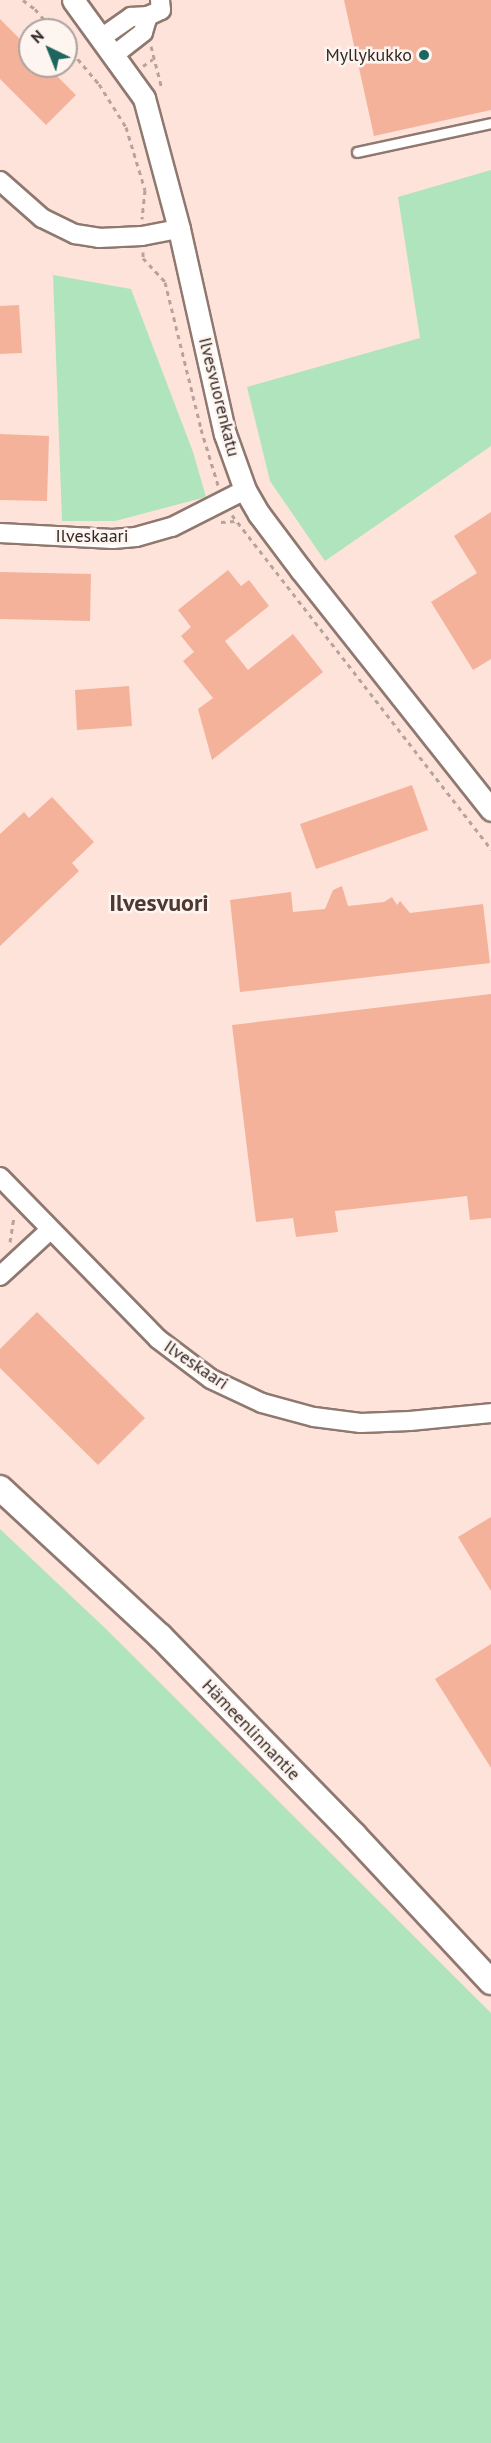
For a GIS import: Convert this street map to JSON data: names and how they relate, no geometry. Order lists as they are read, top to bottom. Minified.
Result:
{"streets":{"main road":["Hämeenlinnantie"],"street":["Ilvesvuorenkatu","Ilveskaari"]},"crossings":[["Ilvesvuorenkatu","Ilveskaari"]],"districts":["Ilvesvuori"],"places":["Myllykukko"],"north":"top left"}
